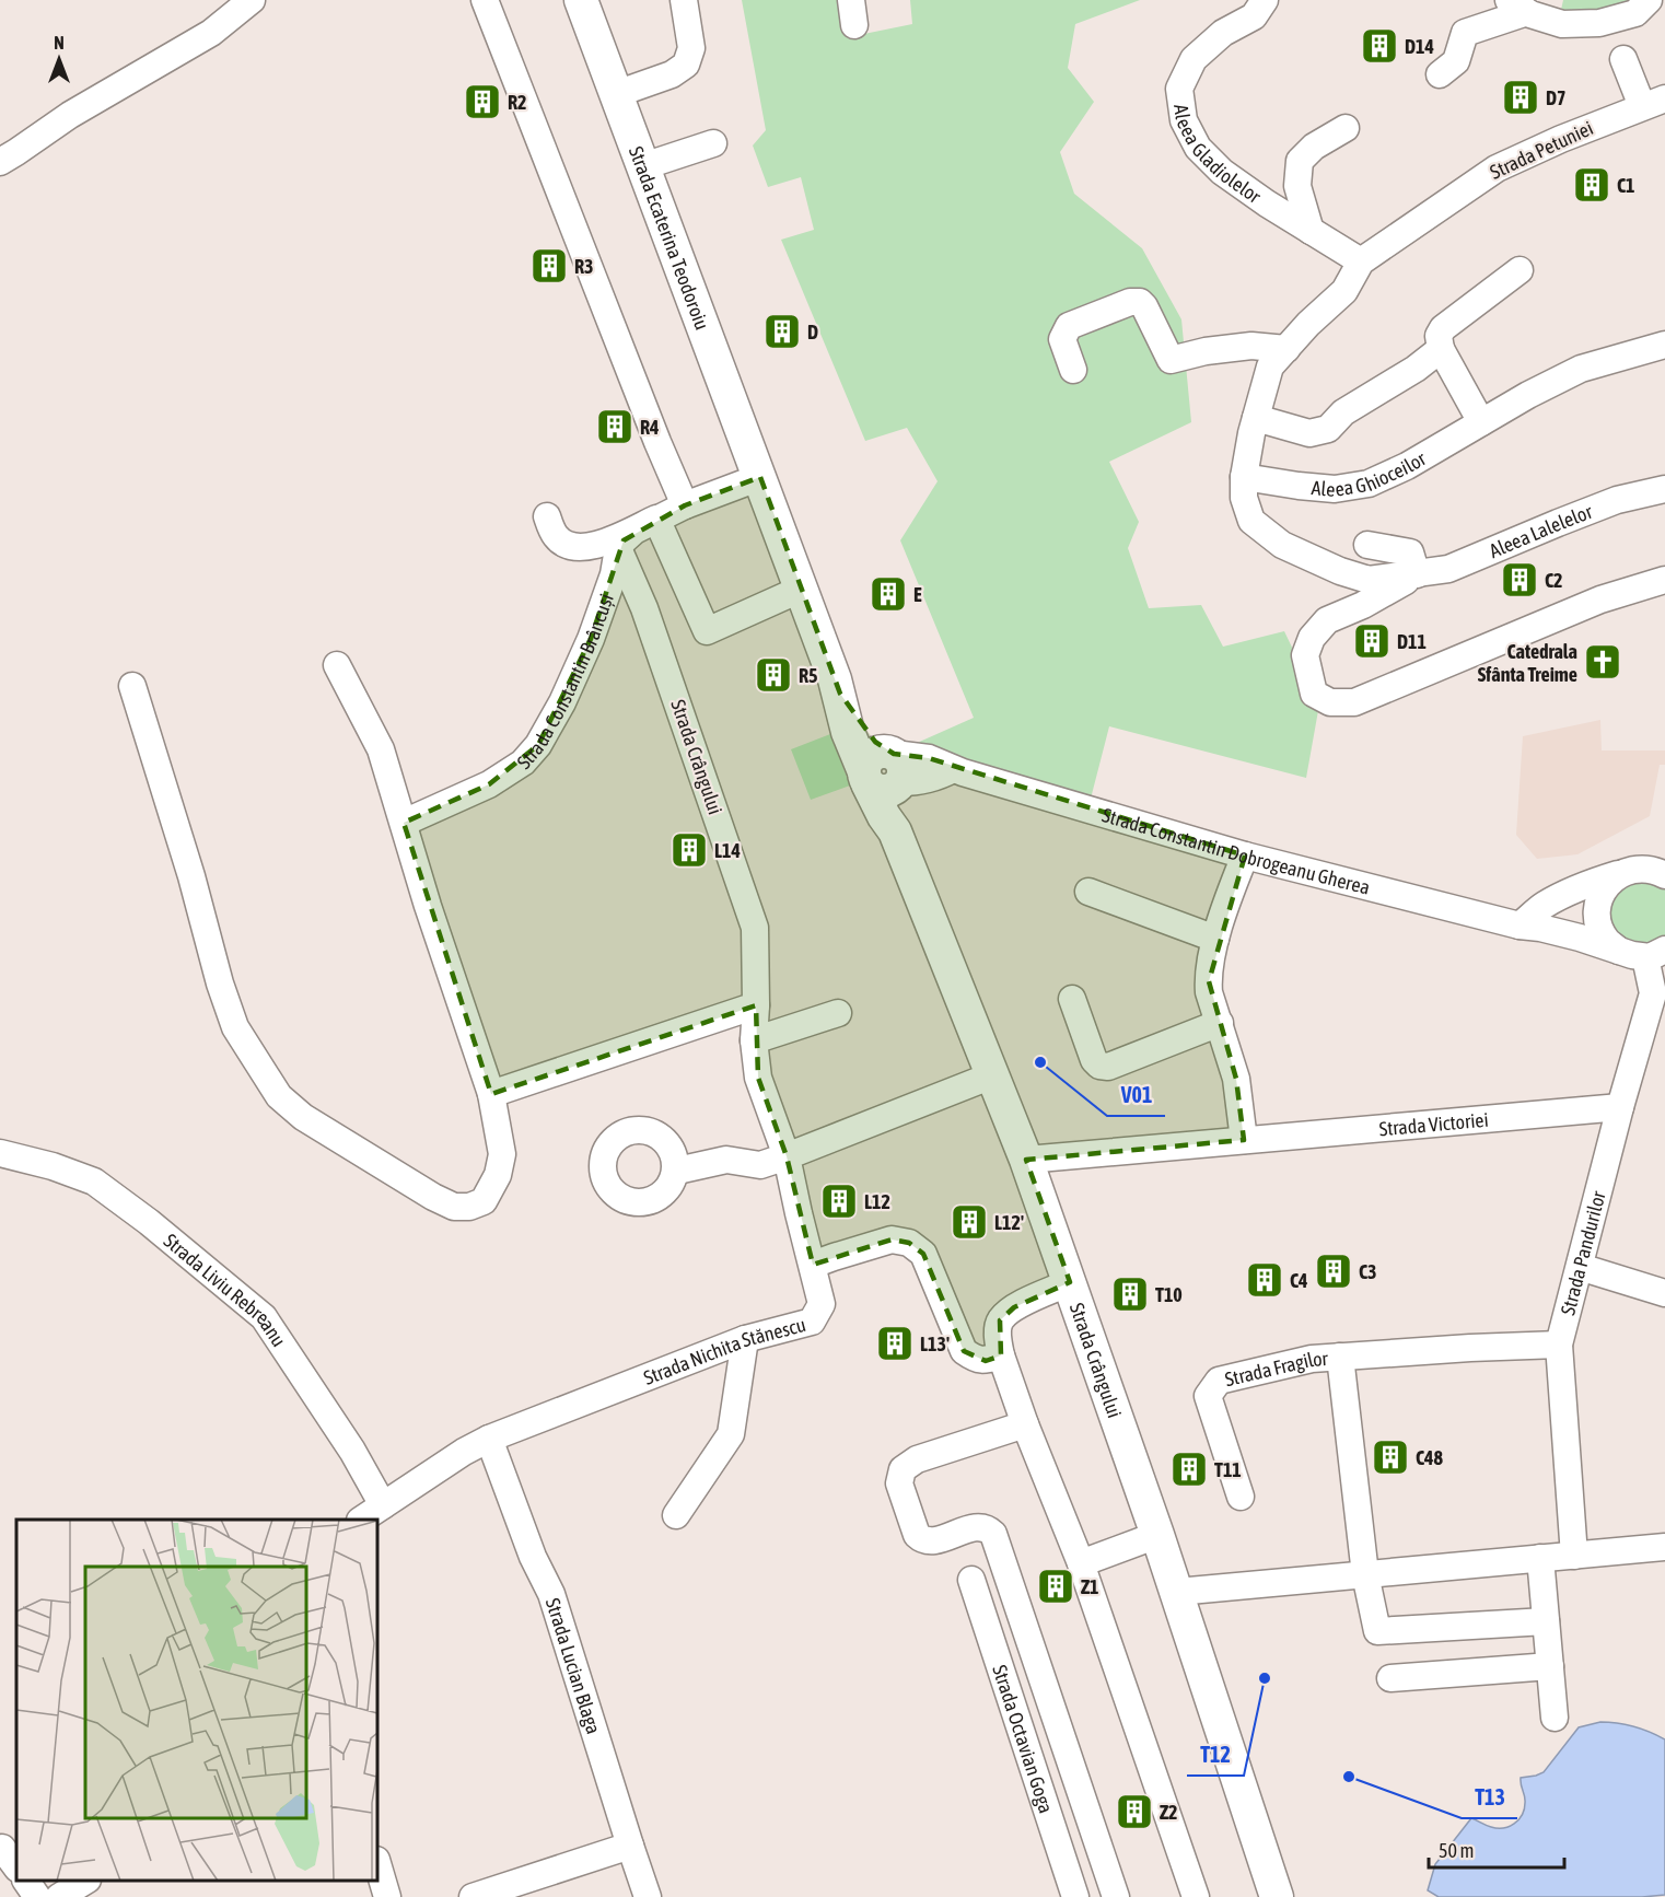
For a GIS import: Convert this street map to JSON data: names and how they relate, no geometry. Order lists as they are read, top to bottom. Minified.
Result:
{"streets":{"main road":["Strada Ecaterina Teodoroiu","Strada Crângului"],"street":["Aleea Gladiolelor","Strada Petuniei","Aleea Ghioceilor","Aleea Lalelelor","Strada Constantin Brâncuși","Strada Constantin Dobrogeanu Gherea","Strada Victoriei","Strada Pandurilor","Strada Liviu Rebreanu","Strada Nichita Stănescu","Strada Fragilor","Strada Lucian Blaga","Strada Octavian Goga"]},"crossings":[["Aleea Gladiolelor","Strada Petuniei"],["Strada Ecaterina Teodoroiu","Strada Crângului"],["Strada Ecaterina Teodoroiu","Strada Constantin Dobrogeanu Gherea"],["Strada Constantin Brâncuși","Strada Crângului"],["Strada Crângului","Strada Constantin Dobrogeanu Gherea"],["Strada Crângului","Strada Victoriei"],["Strada Crângului","Strada Nichita Stănescu"],["Strada Constantin Dobrogeanu Gherea","Strada Pandurilor"],["Strada Victoriei","Strada Pandurilor"],["Strada Pandurilor","Strada Fragilor"],["Strada Liviu Rebreanu","Strada Nichita Stănescu"],["Strada Nichita Stănescu","Strada Lucian Blaga"]],"places":{"building":["D14","D7","R2","C1","R3","D","R4","C2","E","D11","R5","L14","L12","L12'","C3","C4","T10","L13'","C48","T11","Z1","Z2"],"church":["Catedrala Sfânta Treime"],"other":["V01","T12","T13"]},"scale_bar":"50 m","north":"top"}
